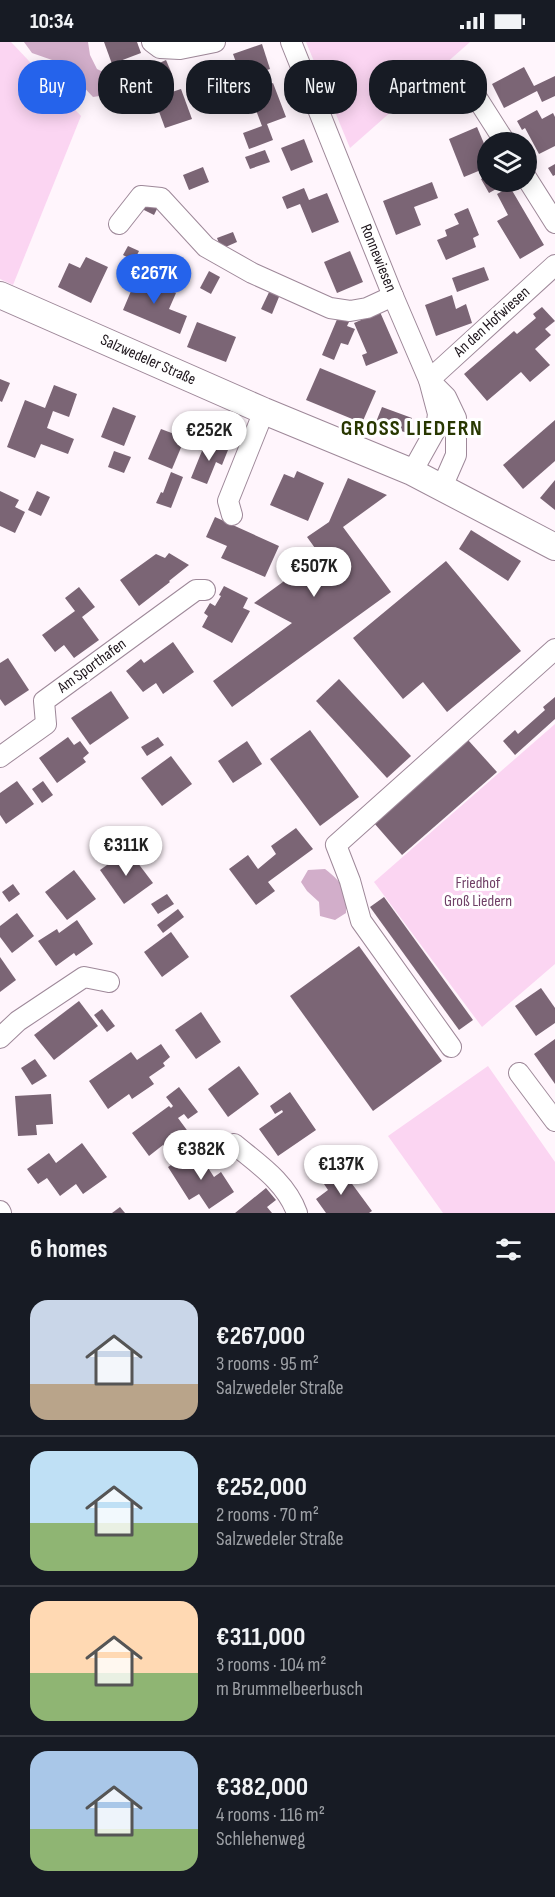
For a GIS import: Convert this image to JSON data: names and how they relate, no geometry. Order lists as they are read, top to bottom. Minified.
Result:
{"streets":{"main road":["Salzwedeler Straße"],"street":["Ronnewiesen","An den Hofwiesen","Am Sporthafen"]},"crossings":[["Ronnewiesen","An den Hofwiesen"],["Ronnewiesen","Salzwedeler Straße"]],"districts":["GROSS LIEDERN"],"parks":["Friedhof Groß Liedern"],"page":{"status":"10:34","chip":["Buy","Rent","Filters","New","Apartment"],"price":["€267K","€252K","€507K","€311K","€382K","€137K"],"heading":"6 homes","list":[{"name":"€267,000","note":"3 rooms · 95 m² · Salzwedeler Straße"},{"name":"€252,000","note":"2 rooms · 70 m² · Salzwedeler Straße"},{"name":"€311,000","note":"3 rooms · 104 m² · m Brummelbeerbusch"},{"name":"€382,000","note":"4 rooms · 116 m² · Schlehenweg"}]}}
